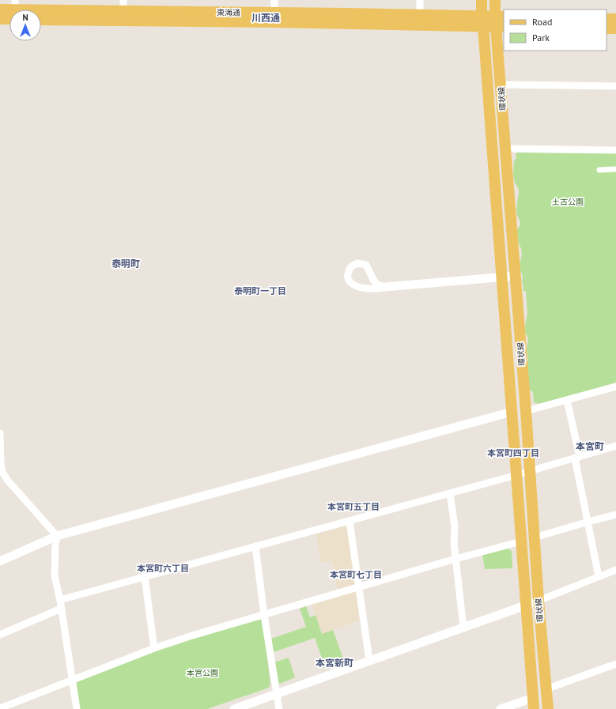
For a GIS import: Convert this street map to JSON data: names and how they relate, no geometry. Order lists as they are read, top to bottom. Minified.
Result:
{"streets":{"main road":["東海通","環状線"]},"crossings":[["東海通","環状線"]],"districts":["川西通","泰明町","泰明町一丁目","本宮町","本宮町四丁目","本宮町五丁目","本宮町六丁目","本宮町七丁目","本宮新町"],"parks":["土古公園","本宮公園"],"legend":["Road","Park"],"north":"top"}
